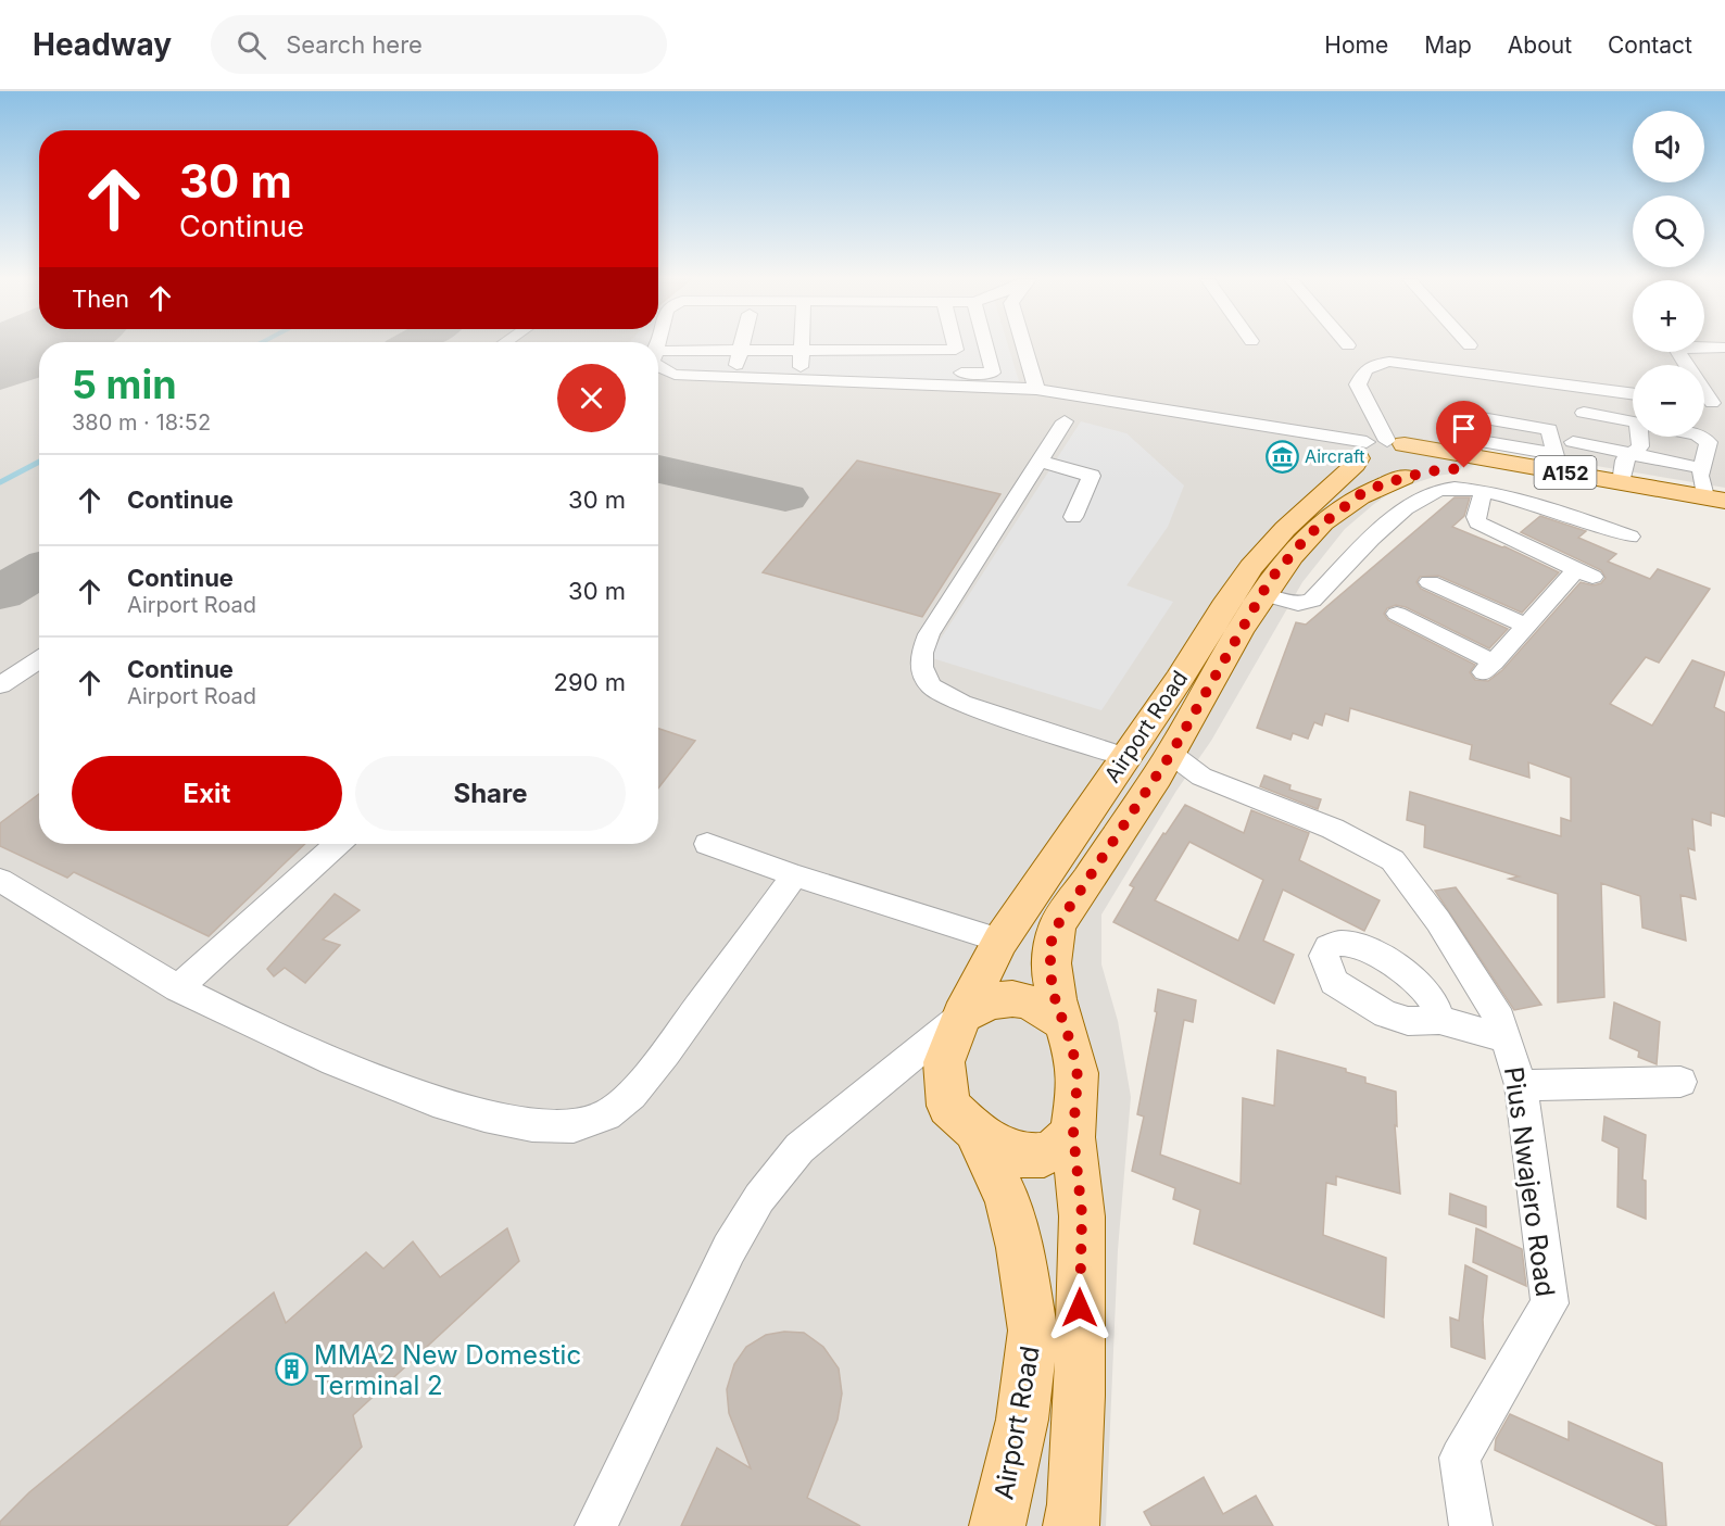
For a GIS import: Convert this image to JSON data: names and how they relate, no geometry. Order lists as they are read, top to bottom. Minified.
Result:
{"streets":{"main road":["A152","Airport Road"],"street":["Pius Nwajero Road"]},"crossings":[["A152","Airport Road"],["Airport Road","Pius Nwajero Road"]],"places":{"museum":["Aircraft"],"building":["MMA2 New Domestic Terminal 2"]},"page":{"header":"Headway","search":"Search here","nav":["Home","Map","About","Contact"],"map_buttons":["+","−"],"turn":["30 m","Continue"],"then":"Then","heading":["5 min","380 m · 18:52"],"list":[{"name":"Continue","value":"30 m"},{"name":"Continue","note":"Airport Road","value":"30 m"},{"name":"Continue","note":"Airport Road","value":"290 m"}],"buttons":["Exit","Share"]}}
